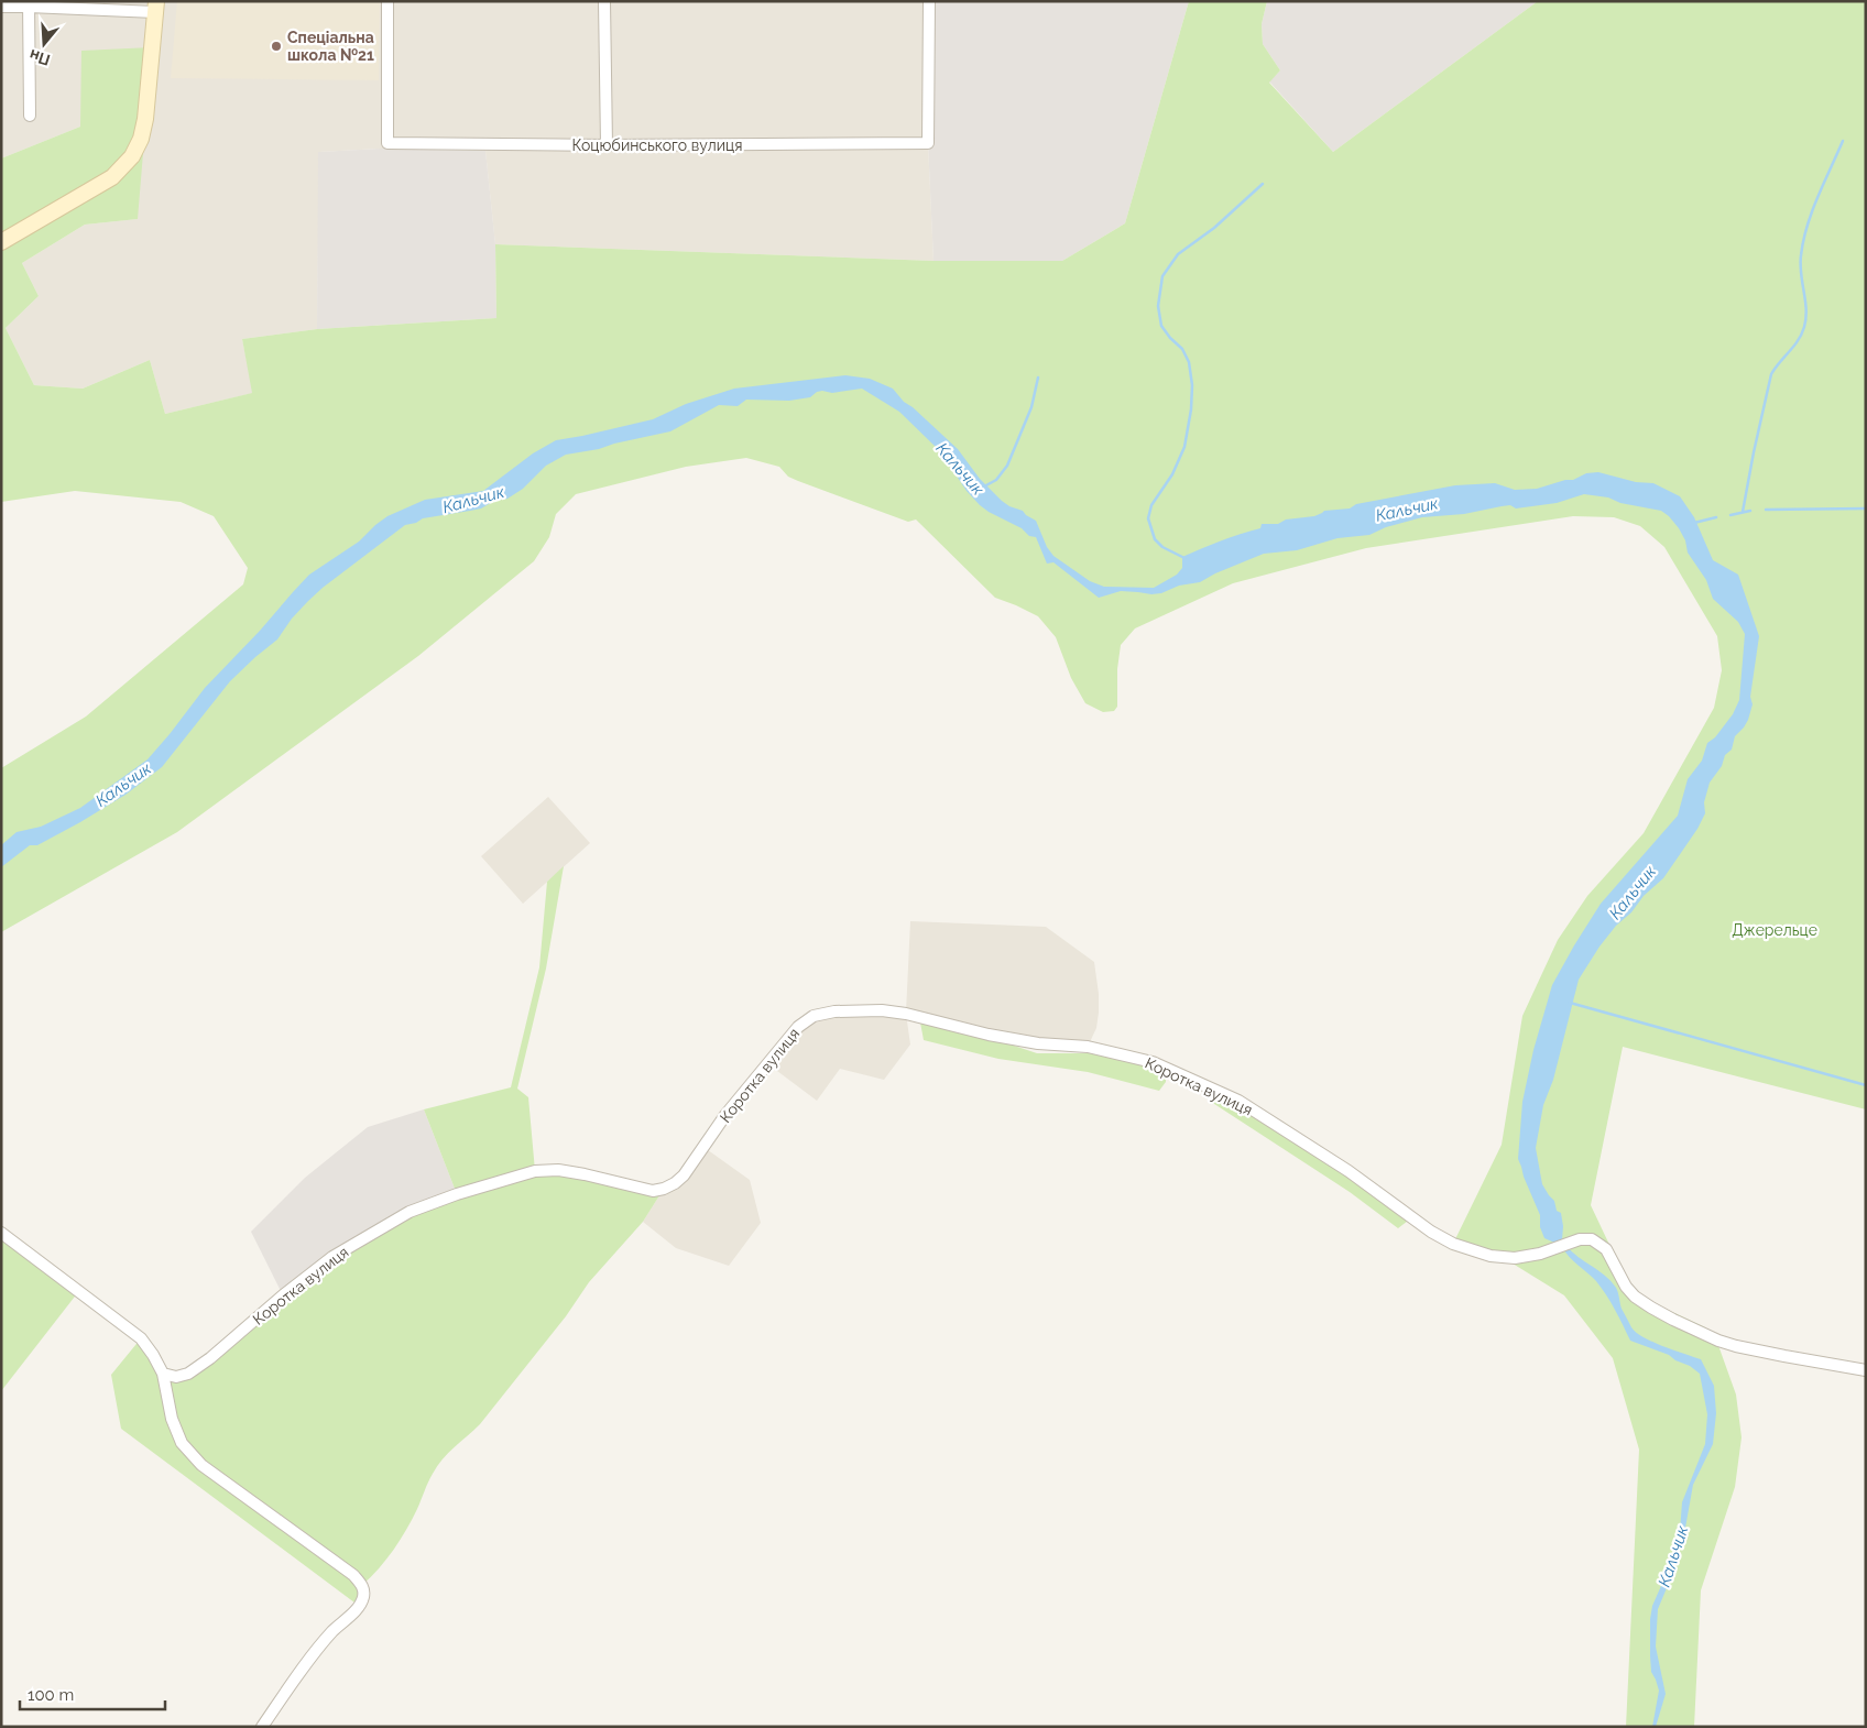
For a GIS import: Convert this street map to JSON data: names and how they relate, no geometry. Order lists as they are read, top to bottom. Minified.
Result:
{"streets":{"street":["Коцюбинського вулиця","Коротка вулиця"]},"water":["Кальчик"],"parks":["Джерельце"],"places":["Спеціальна школа №21"],"scale_bar":"100 m","north":"bottom"}
